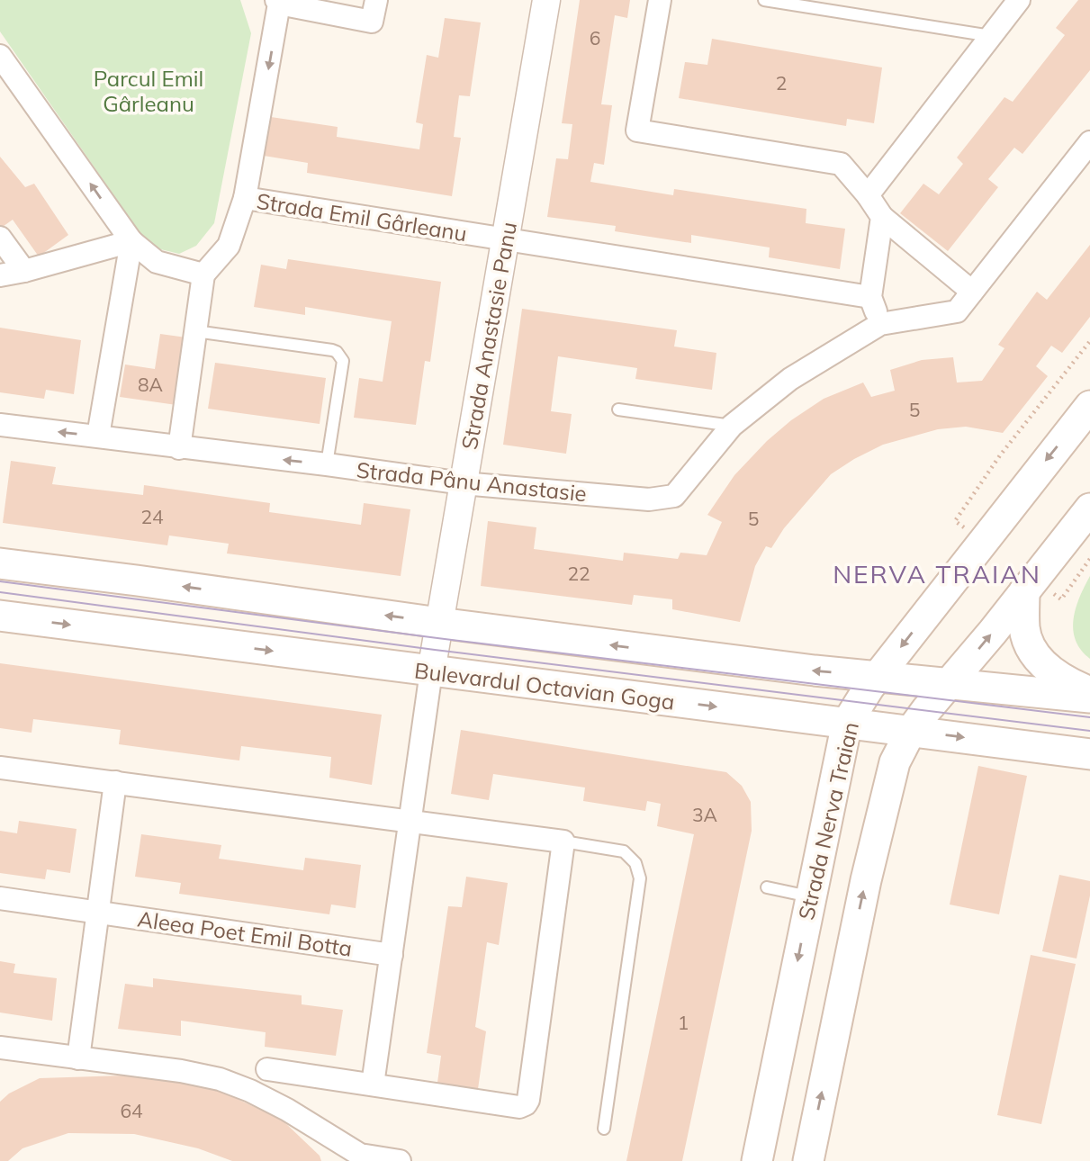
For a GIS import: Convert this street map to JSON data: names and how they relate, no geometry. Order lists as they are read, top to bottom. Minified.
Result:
{"streets":{"main road":["Bulevardul Octavian Goga","Strada Nerva Traian"],"street":["Strada Emil Gârleanu","Strada Anastasie Panu","Strada Pânu Anastasie","Aleea Poet Emil Botta"]},"crossings":[["Strada Emil Gârleanu","Strada Anastasie Panu"],["Strada Anastasie Panu","Strada Pânu Anastasie"],["Strada Anastasie Panu","Bulevardul Octavian Goga"],["Bulevardul Octavian Goga","Strada Nerva Traian"]],"districts":["NERVA TRAIAN"],"parks":["Parcul Emil Gârleanu"],"house_numbers":["6","2","8A","5","24","5","22","3A","1","64"]}
